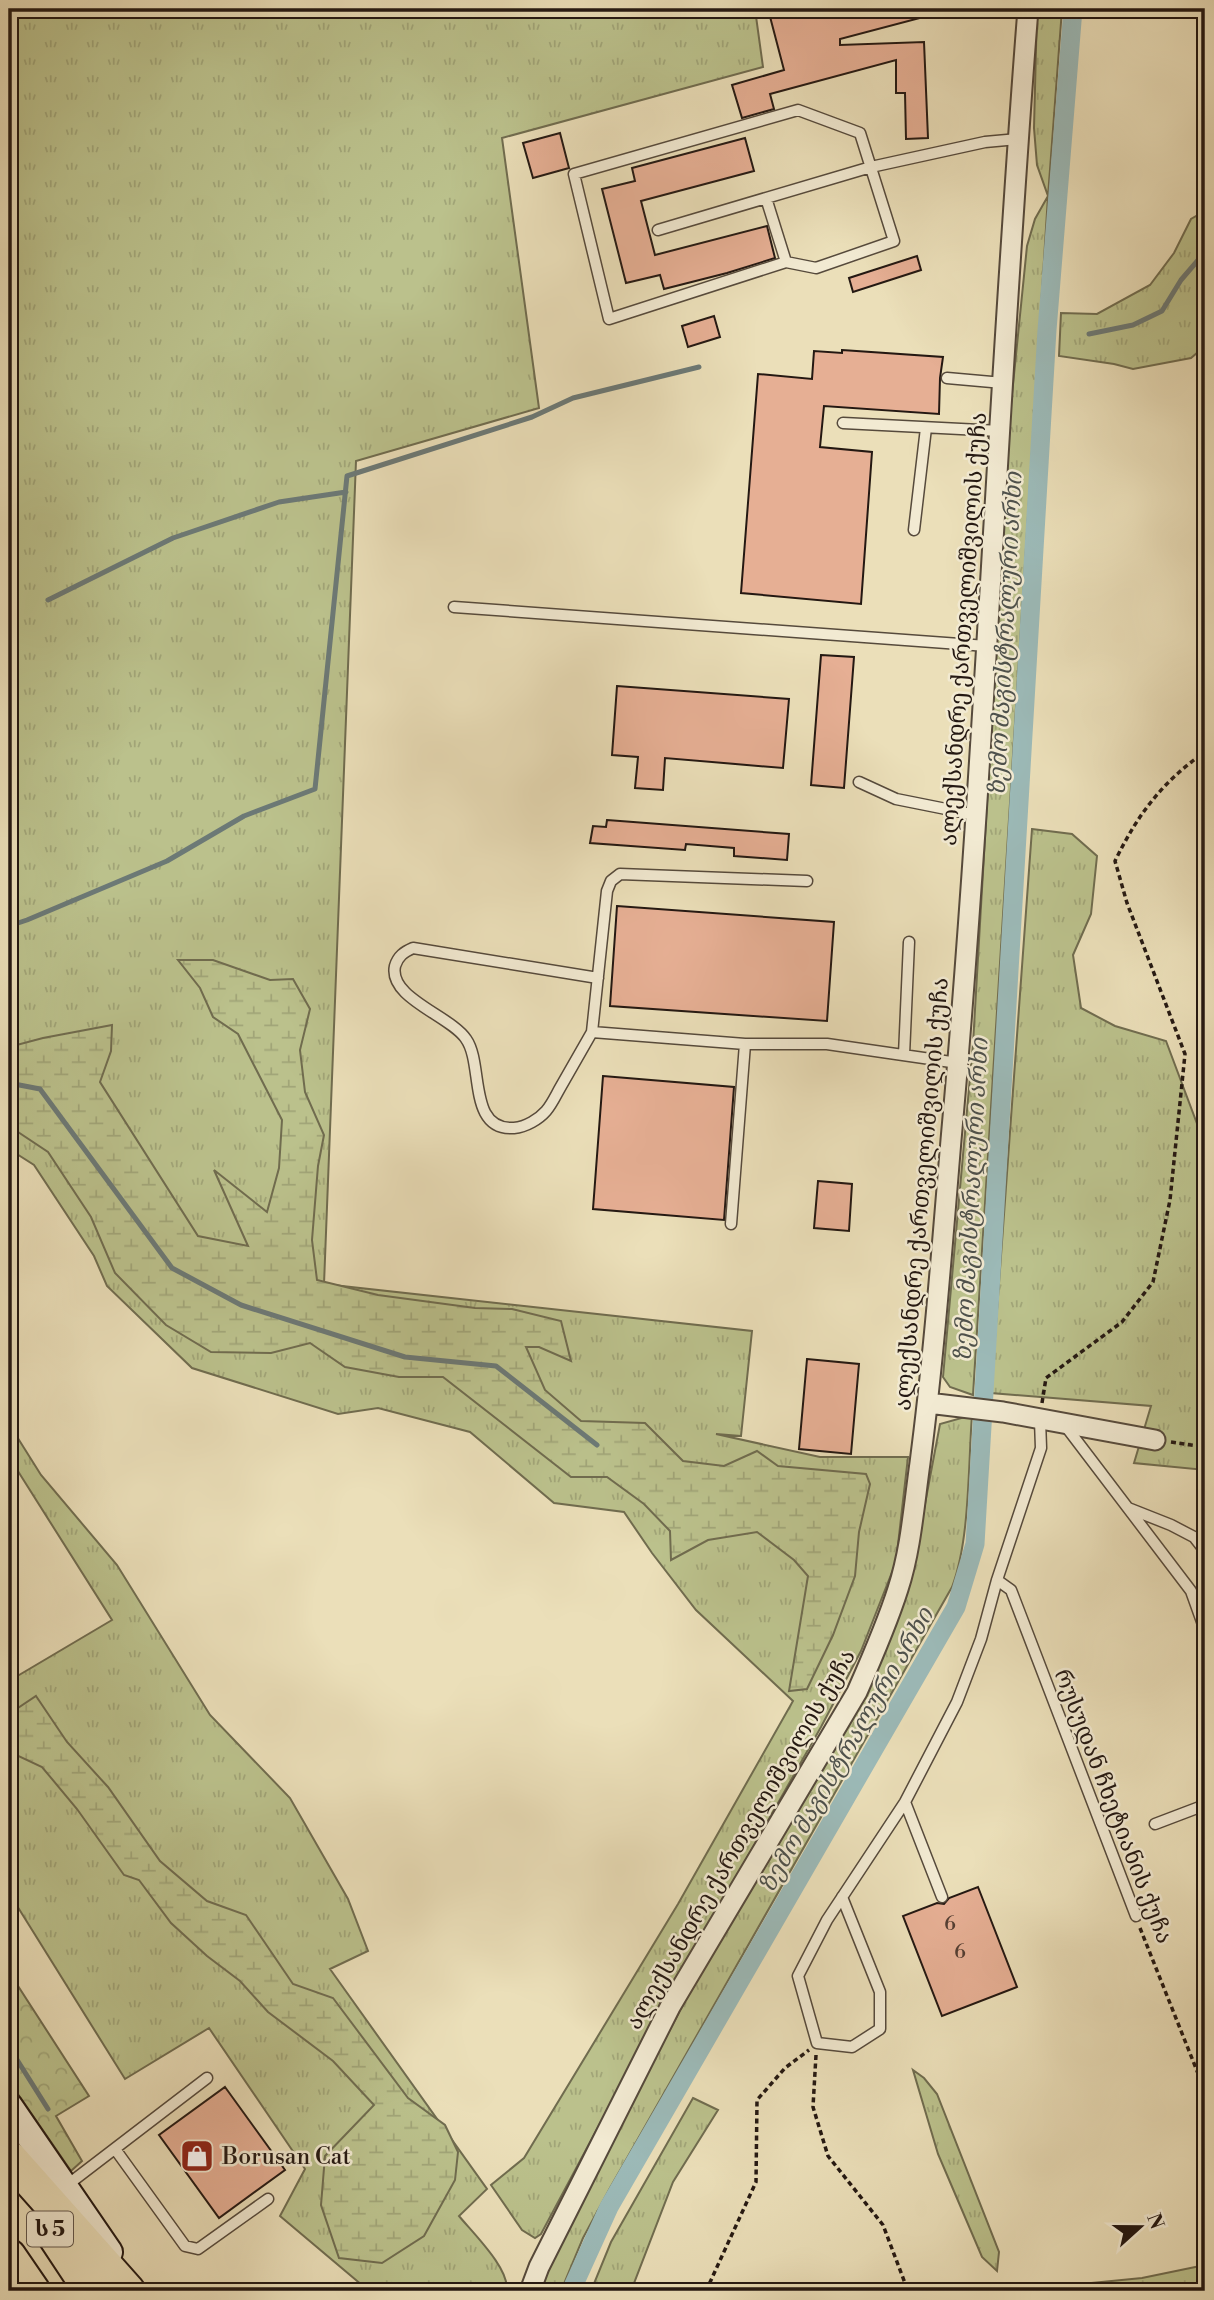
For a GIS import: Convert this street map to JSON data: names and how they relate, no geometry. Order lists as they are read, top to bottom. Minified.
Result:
{"streets":{"highway":["ს 5"],"street":["ალექსანდრე ქართველიშვილის ქუჩა"],"lane":["რუსუდან ჩხეტიანის ქუჩა"]},"water":["ზემო მაგისტრალური არხი"],"places":{"shop":["Borusan Cat"]},"house_numbers":["6","6"],"north":"right"}
